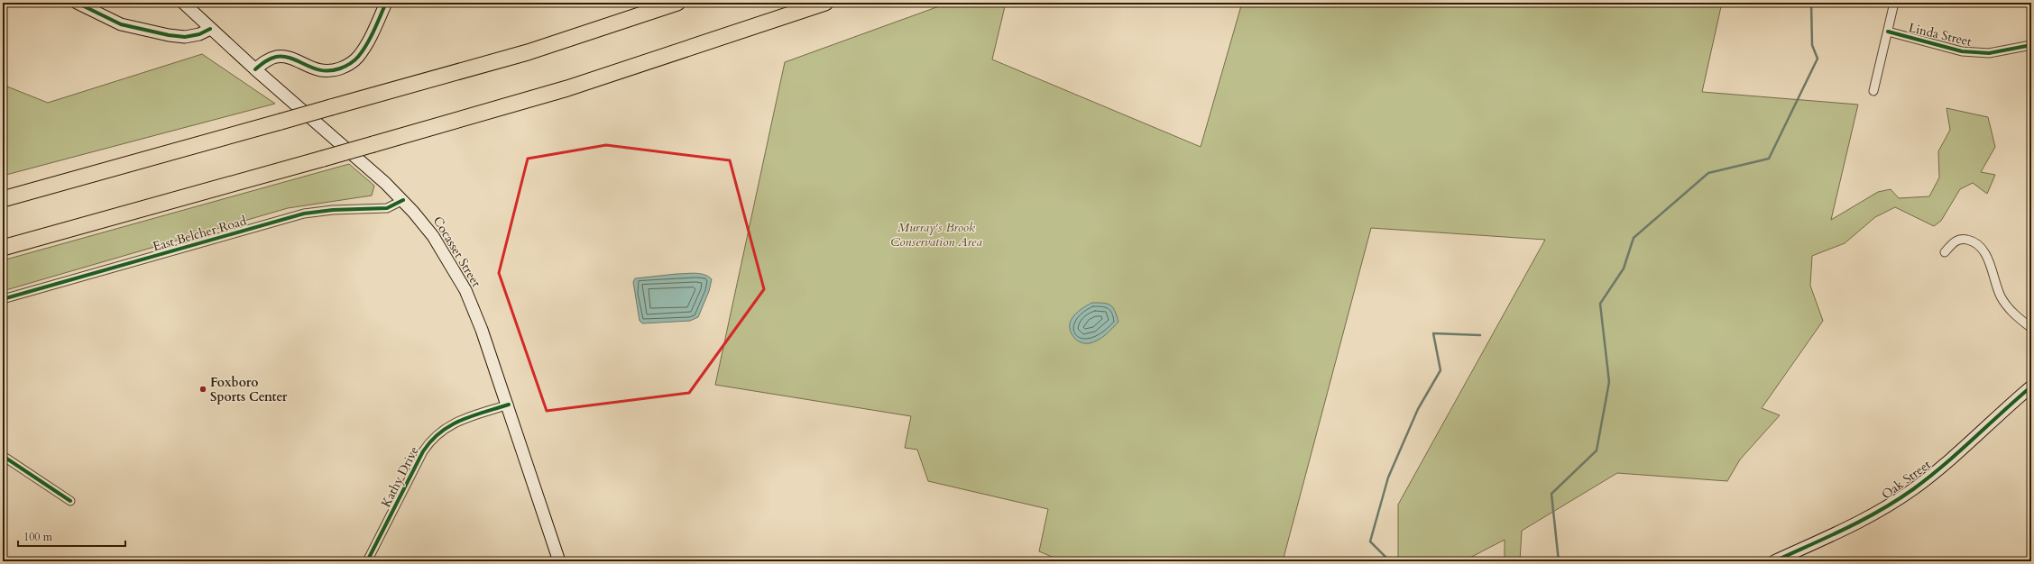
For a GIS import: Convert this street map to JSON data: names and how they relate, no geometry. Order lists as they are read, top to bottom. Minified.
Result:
{"streets":{"main road":["Cocasset Street","Oak Street"],"street":["Linda Street","East Belcher Road","Kathy Drive"]},"crossings":[["East Belcher Road","Cocasset Street"],["Cocasset Street","Kathy Drive"]],"parks":["Murray's Brook Conservation Area"],"places":["Foxboro Sports Center"],"scale_bar":"100 m"}
